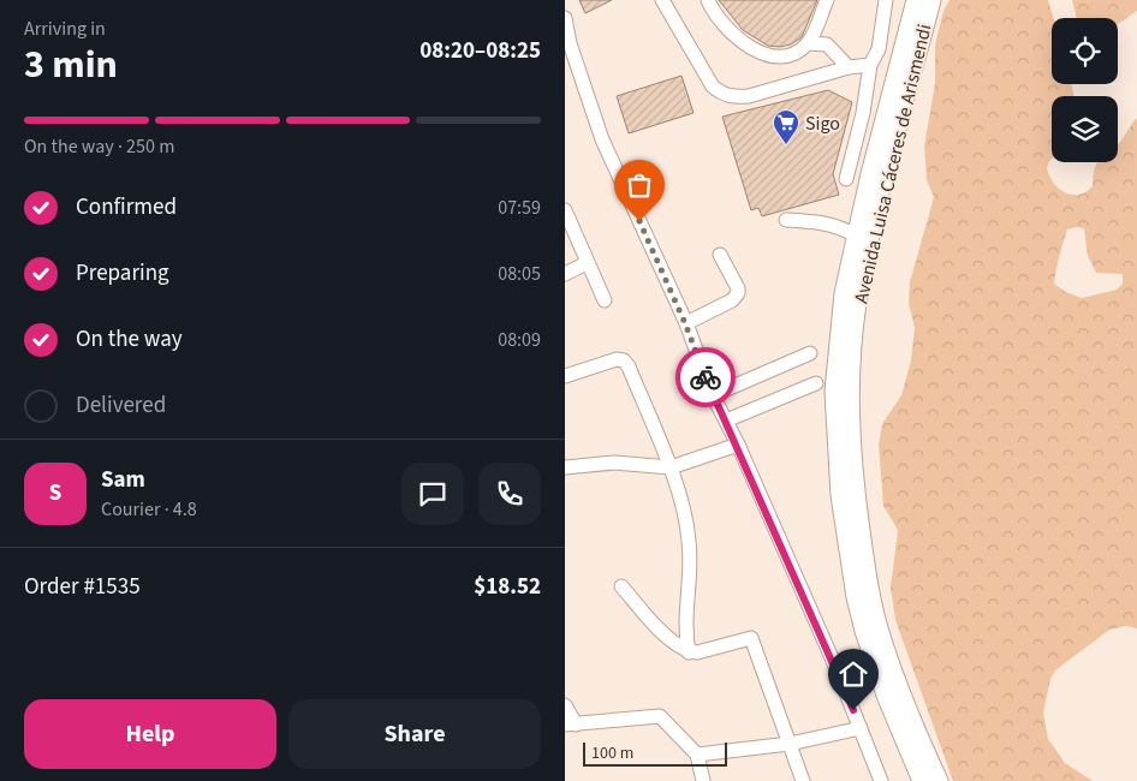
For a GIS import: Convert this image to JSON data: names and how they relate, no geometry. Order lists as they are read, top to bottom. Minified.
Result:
{"streets":{"main road":["Avenida Luisa Cáceres de Arismendi"]},"places":{"supermarket":["Sigo"]},"scale_bar":"100 m","page":{"heading":["3 min","Arriving in","08:20–08:25"],"panel":["Sam","Courier · 4.8","Order #1535","$18.52"],"bar":"On the way · 250 m","list":[["Confirmed","07:59"],["Preparing","08:05"],["On the way","08:09"],"Delivered"],"round":"S","buttons":["Help","Share"],"scale":"100 m"}}
